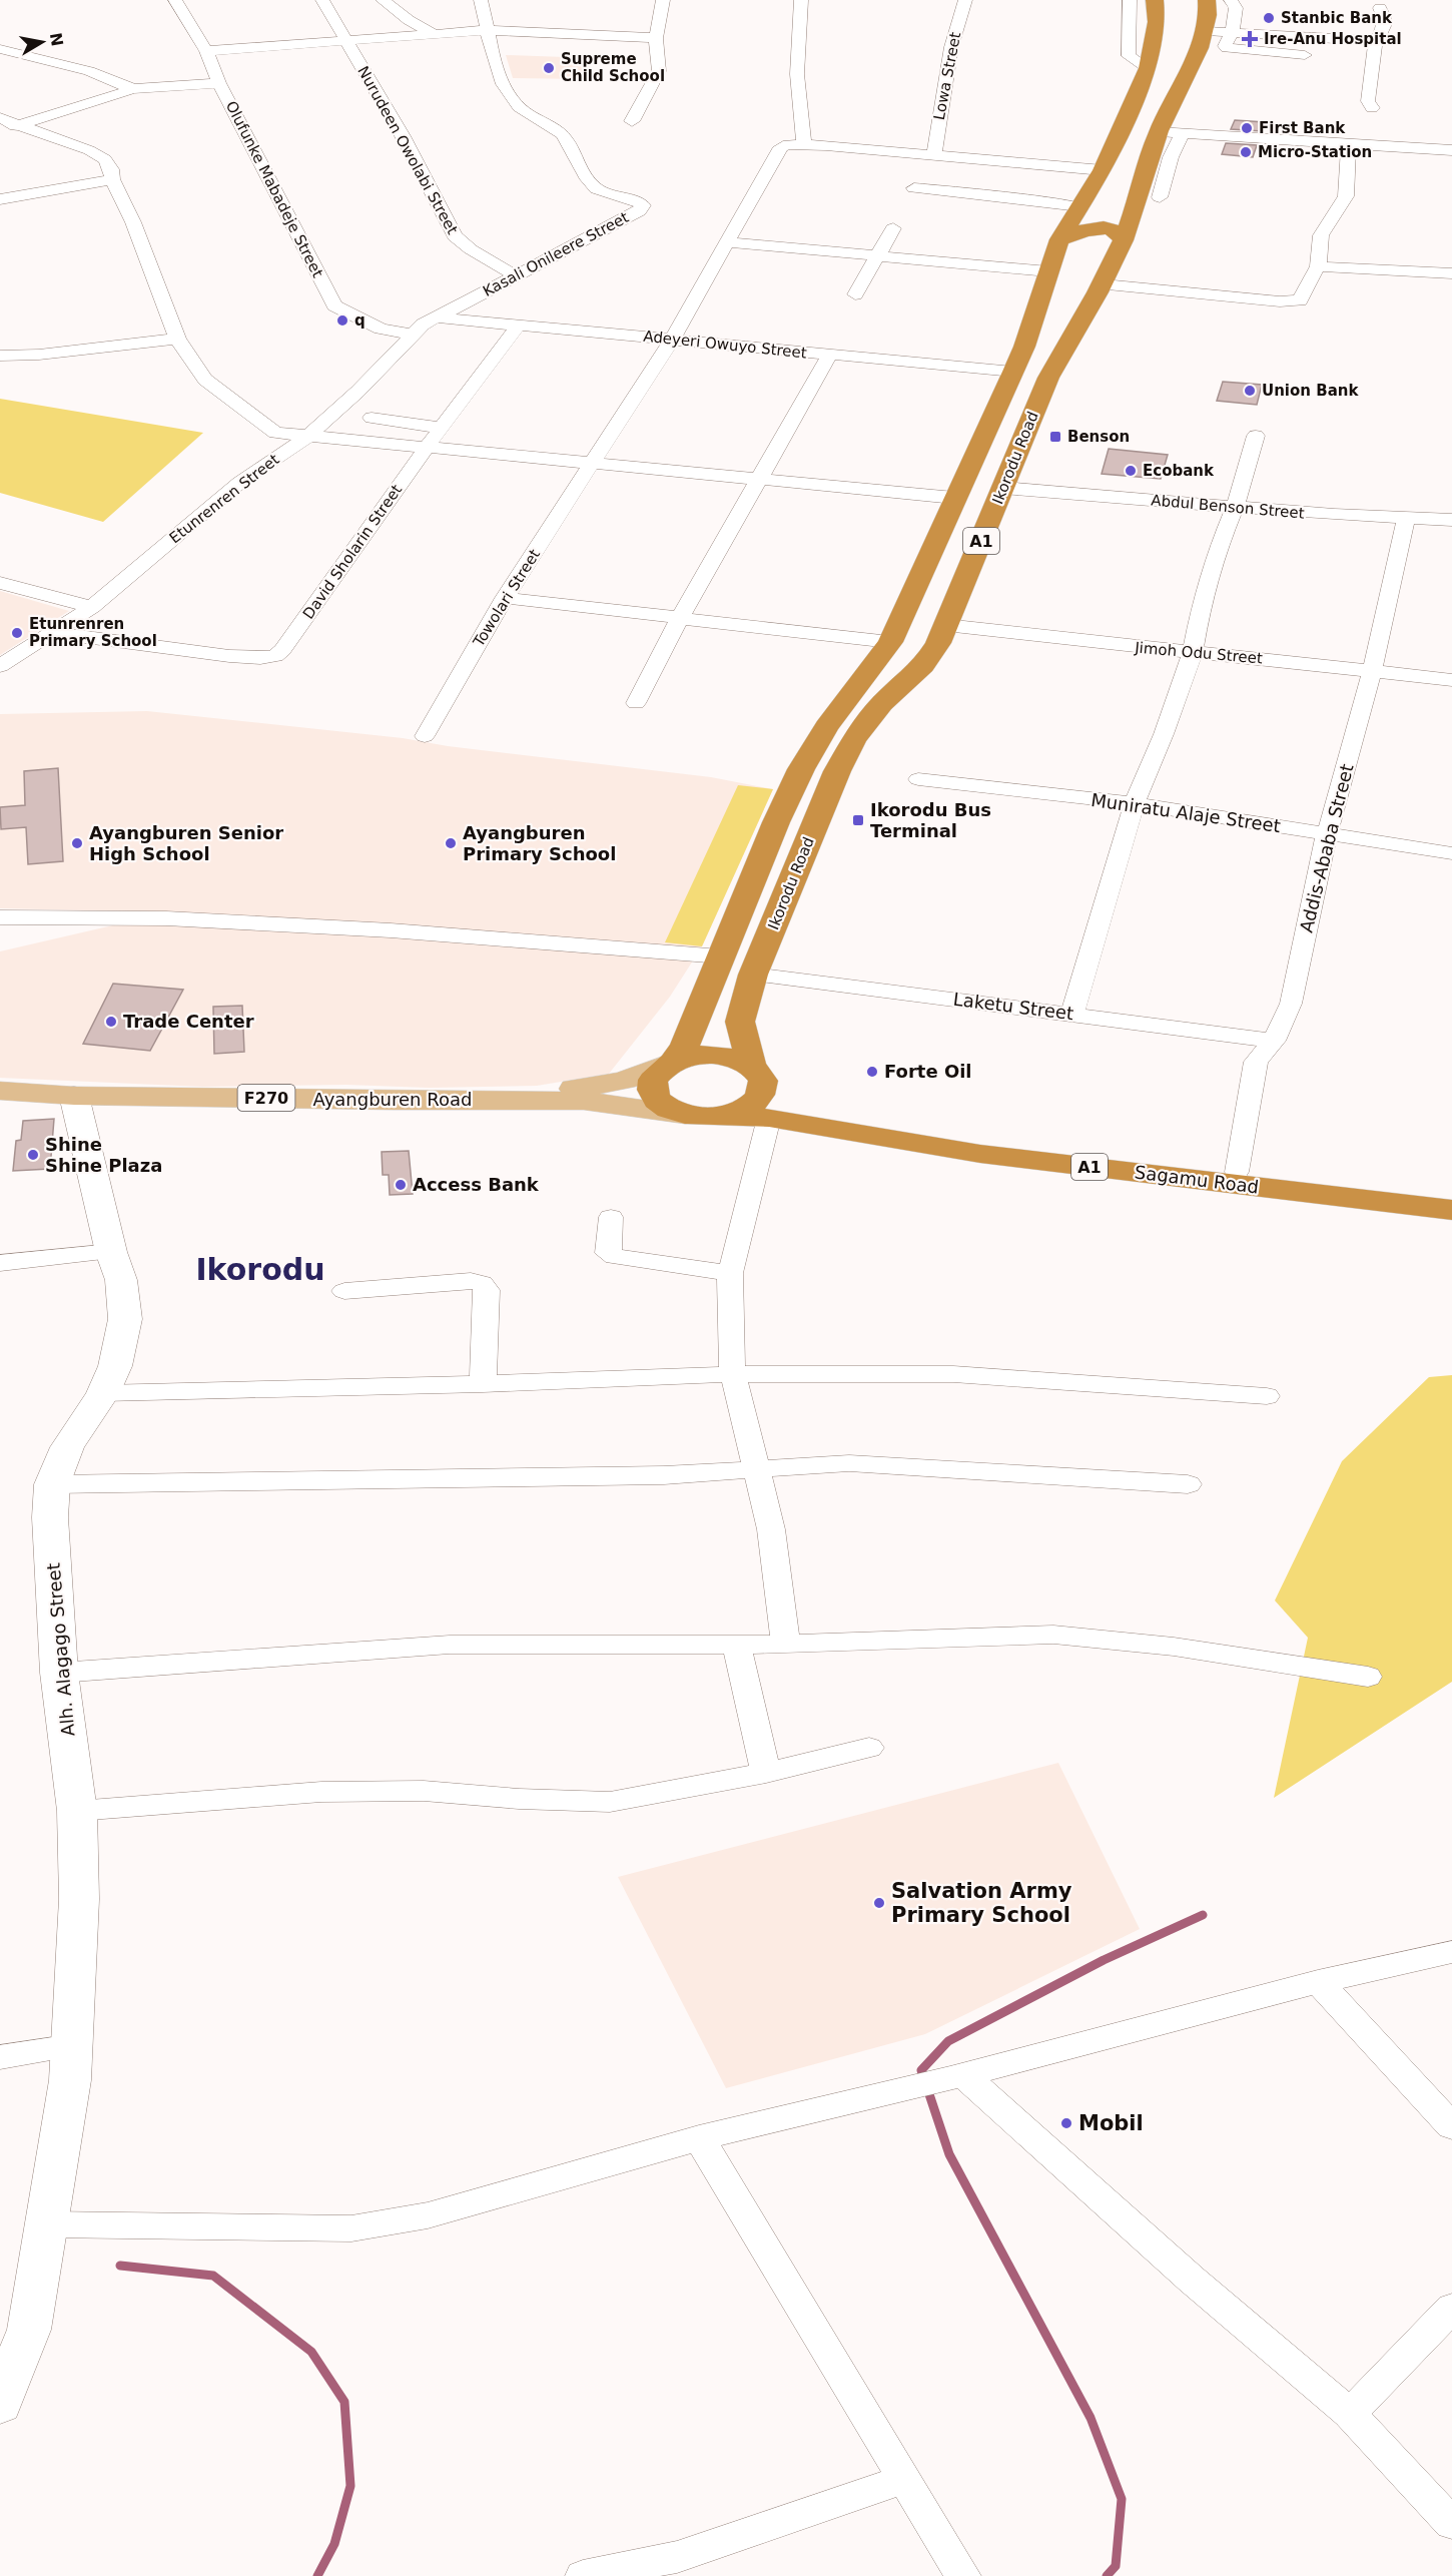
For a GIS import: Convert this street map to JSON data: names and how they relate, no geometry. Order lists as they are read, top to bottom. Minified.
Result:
{"streets":{"highway":["Ikorodu Road","A1","Sagamu Road"],"main road":["F270","Ayangburen Road","Alh. Alagago Street"],"street":["Lowa Street","Nurudeen Owolabi Street","Olufunke Mabadeje Street","Kasali Onileere Street","Adeyeri Owuyo Street","Etunrenren Street","Abdul Benson Street","David Sholarin Street","Towolari Street","Jimoh Odu Street","Muniratu Alaje Street","Addis-Ababa Street","Laketu Street"]},"crossings":[["Nurudeen Owolabi Street","Kasali Onileere Street"],["Olufunke Mabadeje Street","Etunrenren Street"],["Kasali Onileere Street","Adeyeri Owuyo Street"],["Kasali Onileere Street","Etunrenren Street"],["Adeyeri Owuyo Street","Ikorodu Road"],["Adeyeri Owuyo Street","Etunrenren Street"],["Adeyeri Owuyo Street","David Sholarin Street"],["Adeyeri Owuyo Street","Towolari Street"],["Ikorodu Road","Abdul Benson Street"],["Ikorodu Road","Jimoh Odu Street"],["Ikorodu Road","Laketu Street"],["Ikorodu Road","F270"],["Ikorodu Road","Sagamu Road"],["Etunrenren Street","David Sholarin Street"],["Abdul Benson Street","Addis-Ababa Street"],["Jimoh Odu Street","Addis-Ababa Street"],["Muniratu Alaje Street","Addis-Ababa Street"],["Addis-Ababa Street","Laketu Street"],["Addis-Ababa Street","Sagamu Road"],["F270","Ayangburen Road"],["F270","Sagamu Road"],["Ayangburen Road","Alh. Alagago Street"]],"districts":["Ikorodu"],"places":{"other":["Stanbic Bank","Supreme Child School","First Bank","Micro-Station","q","Union Bank","Ecobank","Etunrenren Primary School","Ayangburen Senior High School","Ayangburen Primary School","Trade Center","Forte Oil","Shine Shine Plaza","Access Bank","Salvation Army Primary School","Mobil"],"health":["Ire-Anu Hospital"],"transit":["Benson","Ikorodu Bus Terminal"]},"north":"right"}
